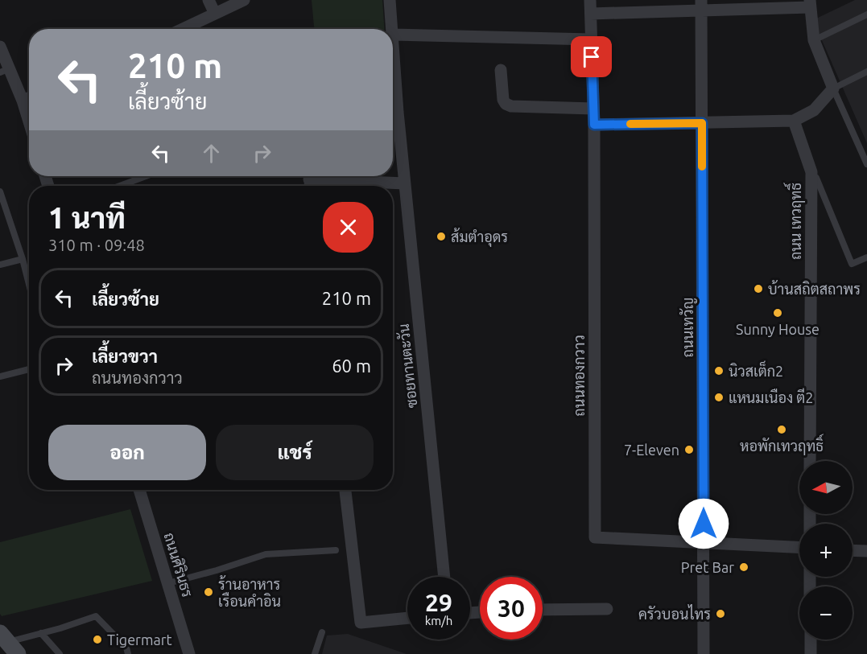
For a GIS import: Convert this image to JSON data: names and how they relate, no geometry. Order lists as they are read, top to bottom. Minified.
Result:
{"streets":{"street":["ถนน เทวฤทธิ์","ถนนเทวัญ","ซอยทานตะวัน","ถนนทองกวาว","ถนนศิรินธร"]},"crossings":[["ถนนเทวัญ","ถนนทองกวาว"]],"places":["ส้มตำอุดร","บ้านสถิตสถาพร","Sunny House","นิวสเต็ก2","แหนมเนือง ตี2","หอพักเทวฤทธิ์","7-Eleven","Pret Bar","ร้านอาหาร เรือนคำอิน","ครัวบอนไทร","Tigermart"],"north":"left","page":{"turn":["210 m","เลี้ยวซ้าย"],"heading":["1 นาที","310 m · 09:48"],"list":[{"name":"เลี้ยวซ้าย","value":"210 m"},{"name":"เลี้ยวขวา","note":"ถนนทองกวาว","value":"60 m"}],"buttons":["ออก","แชร์"],"map_buttons":["+","−"],"speed":"29 km/h","limit":"30"}}
